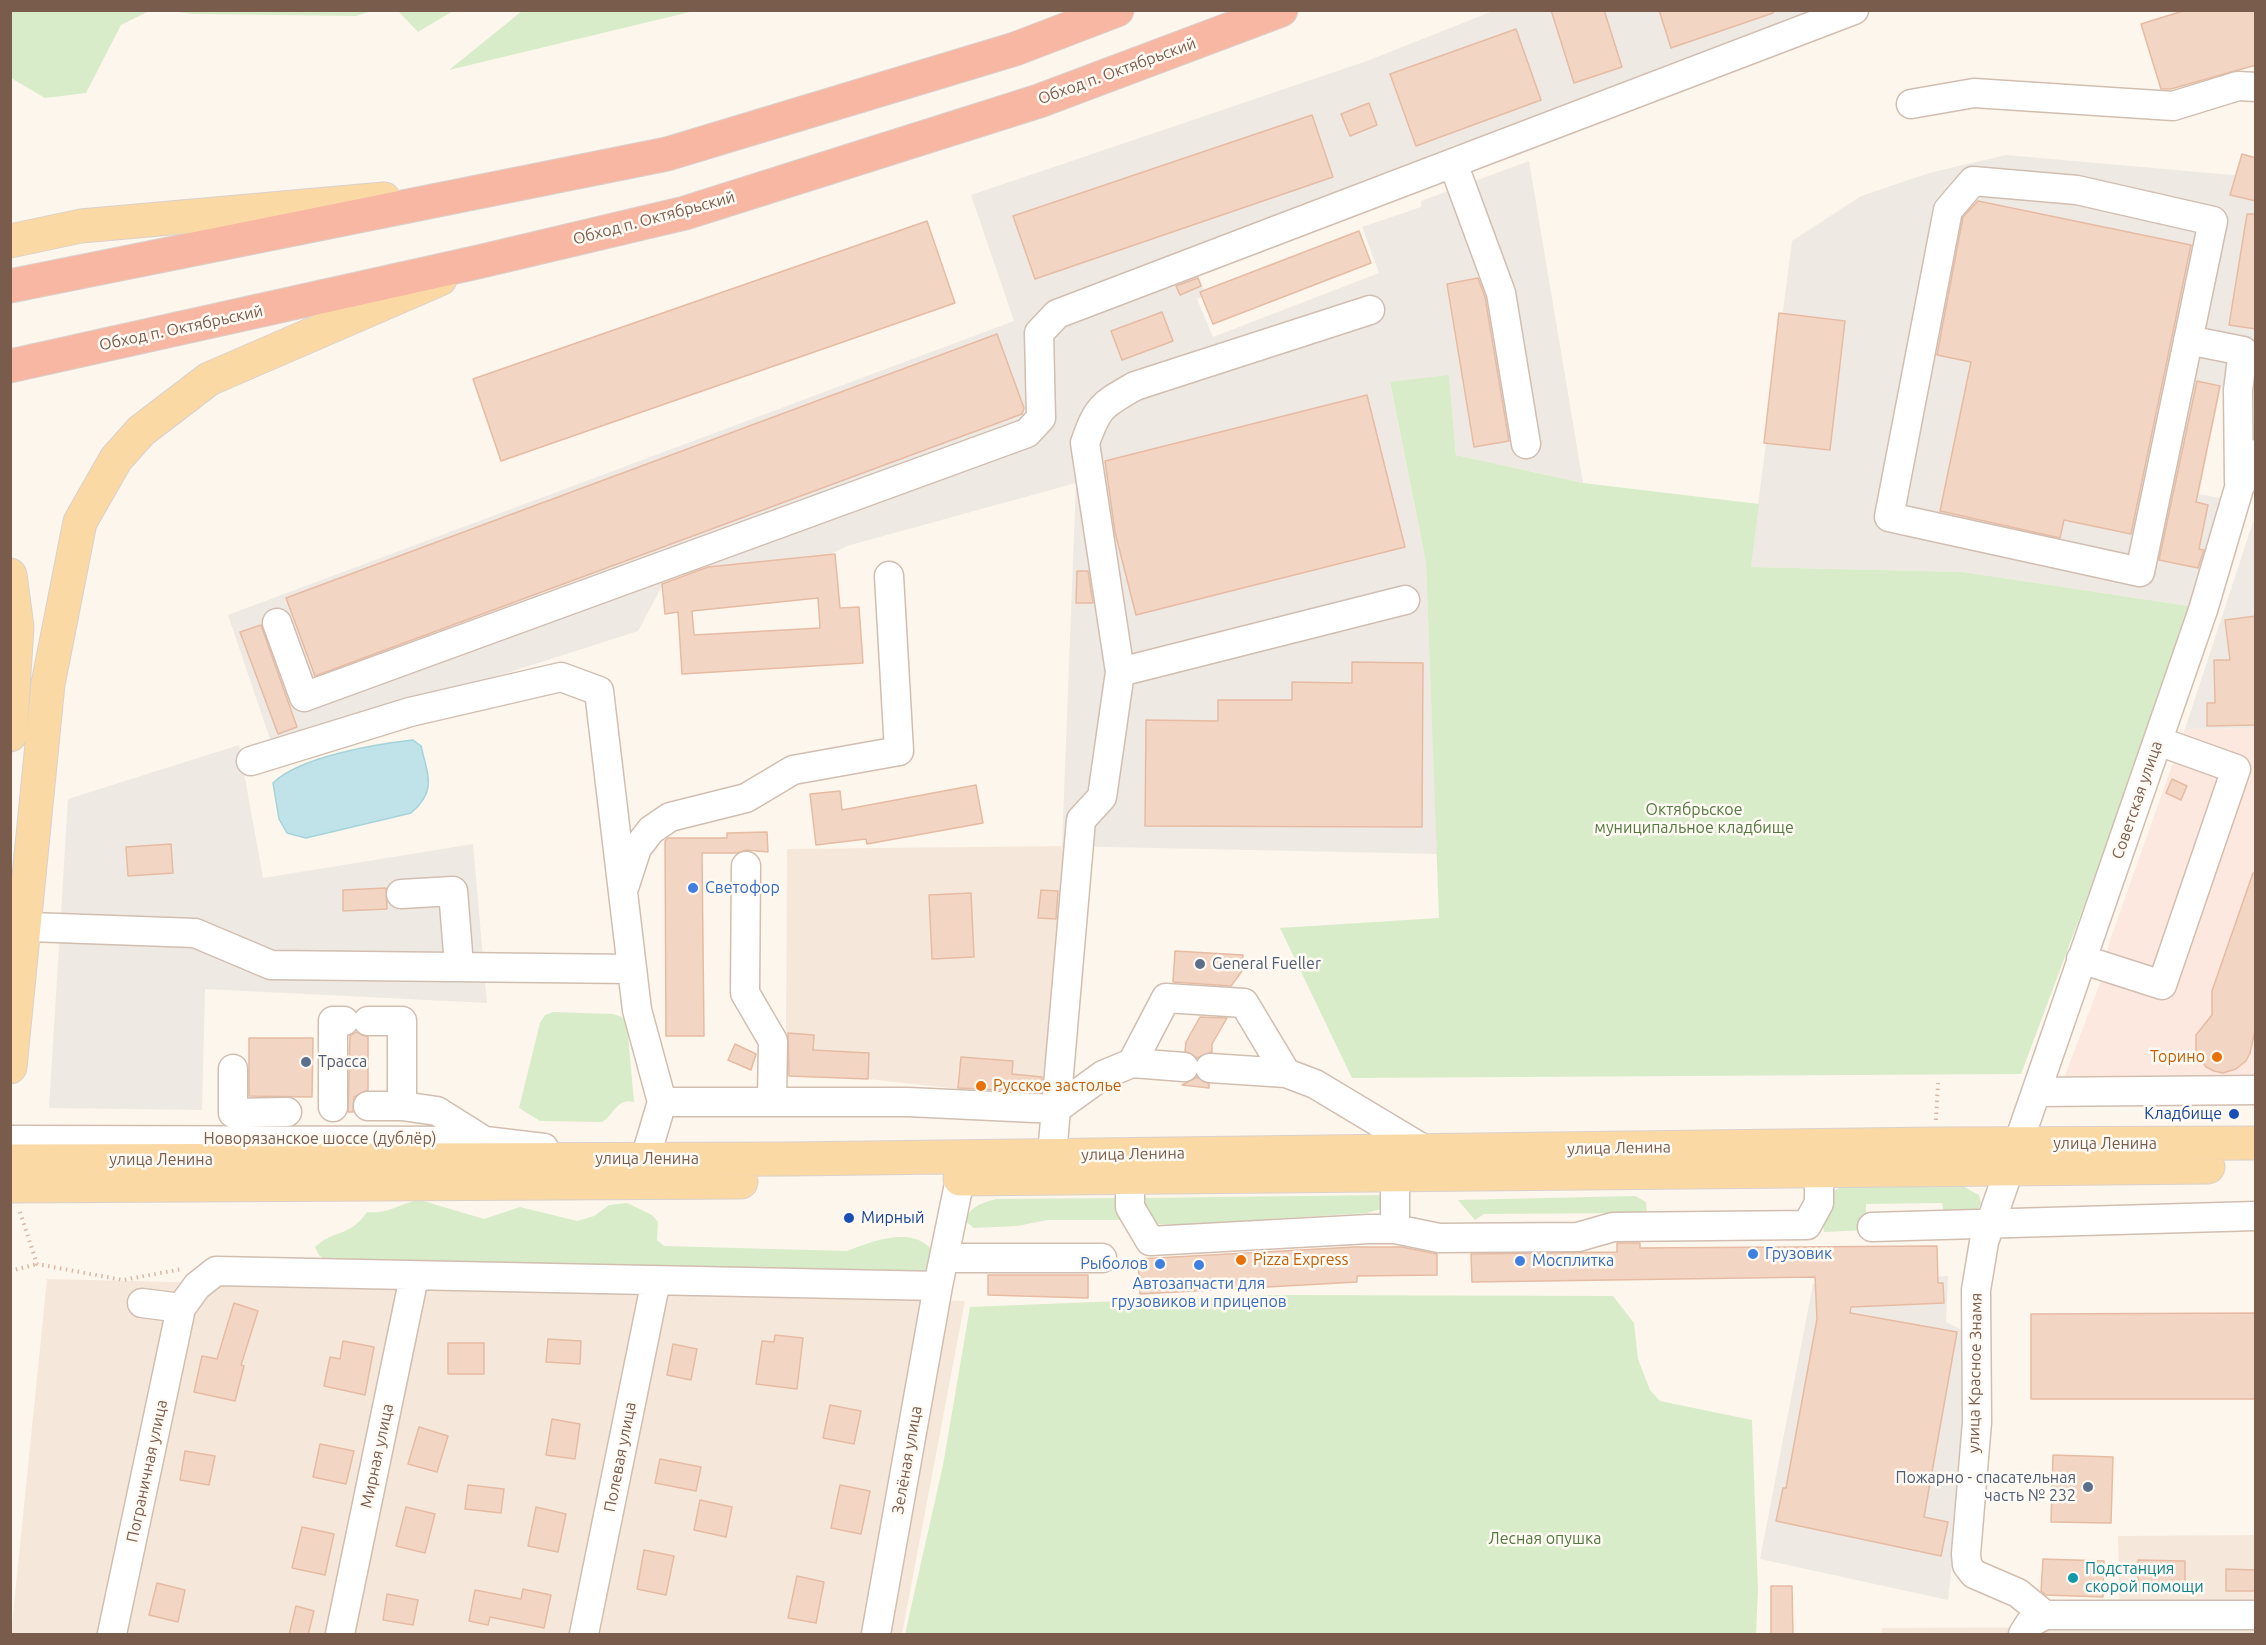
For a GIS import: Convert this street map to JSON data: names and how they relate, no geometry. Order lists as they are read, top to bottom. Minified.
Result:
{"streets":{"highway":["Обход п. Октябрьский"],"main road":["улица Ленина"],"street":["Советская улица","Новорязанское шоссе (дублёр)","улица Красное Знамя","Мирная улица","Полевая улица","Зелёная улица","Пограничная улица"]},"crossings":[["Советская улица","улица Ленина"],["Советская улица","улица Красное Знамя"],["Новорязанское шоссе (дублёр)","улица Ленина"],["улица Ленина","улица Красное Знамя"],["улица Ленина","Зелёная улица"]],"parks":["Октябрьское муниципальное кладбище","Лесная опушка"],"places":["Светофор","General Fueller","Торино","Трасса","Русское застолье","Кладбище","Мирный","Грузовик","Pizza Express","Мосплитка","Рыболов","Автозапчасти для грузовиков и прицепов","Пожарно - спасательная часть № 232","Подстанция скорой помощи"]}
